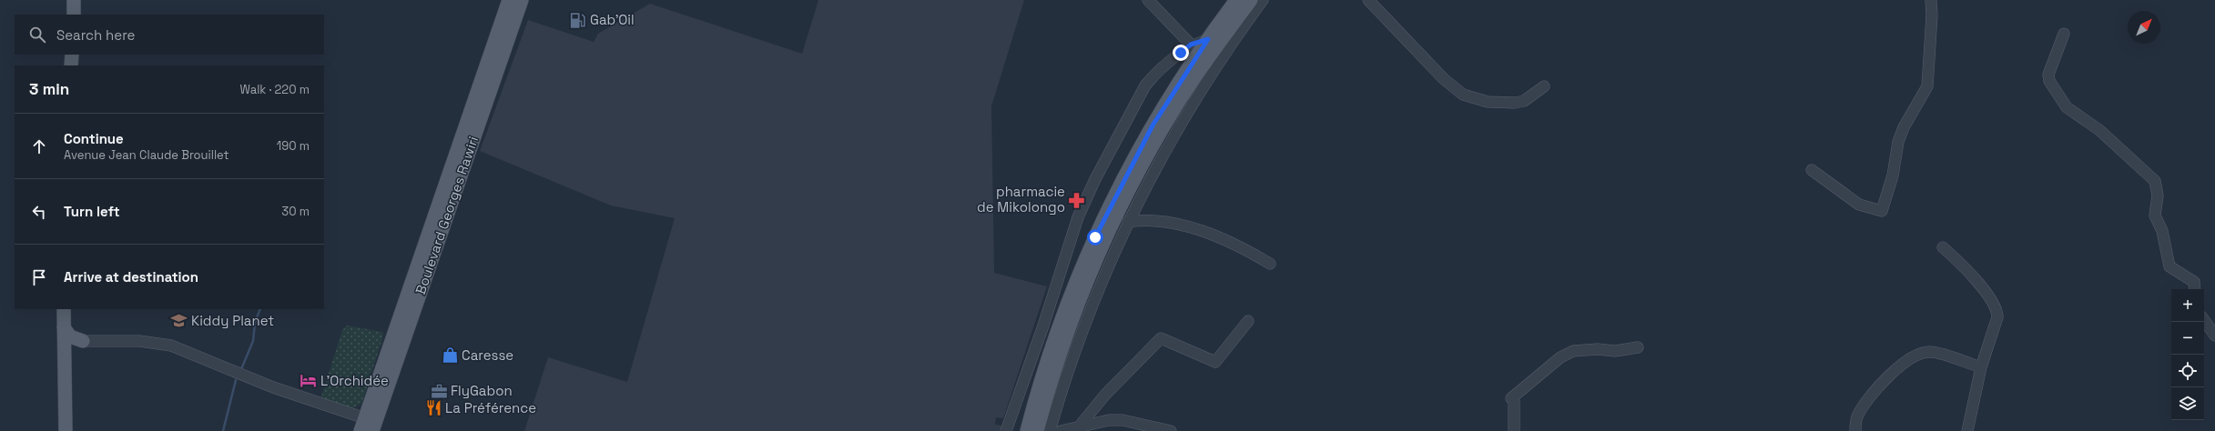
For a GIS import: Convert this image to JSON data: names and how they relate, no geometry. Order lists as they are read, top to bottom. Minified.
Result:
{"streets":{"main road":["Boulevard Georges Rawiri"]},"places":{"fuel station":["Gab'Oil"],"pharmacy":["pharmacie de Mikolongo"],"school or university":["Kiddy Planet"],"shop":["Caresse"],"hotel":["L'Orchidée"],"office":["FlyGabon"],"restaurant":["La Préférence"]},"north":"top right","page":{"search":"Search here","heading":["3 min","Walk · 220 m"],"list":[["Continue","Avenue Jean Claude Brouillet","190 m"],["Turn left","30 m"],"Arrive at destination"],"map_buttons":["+","−"]}}
